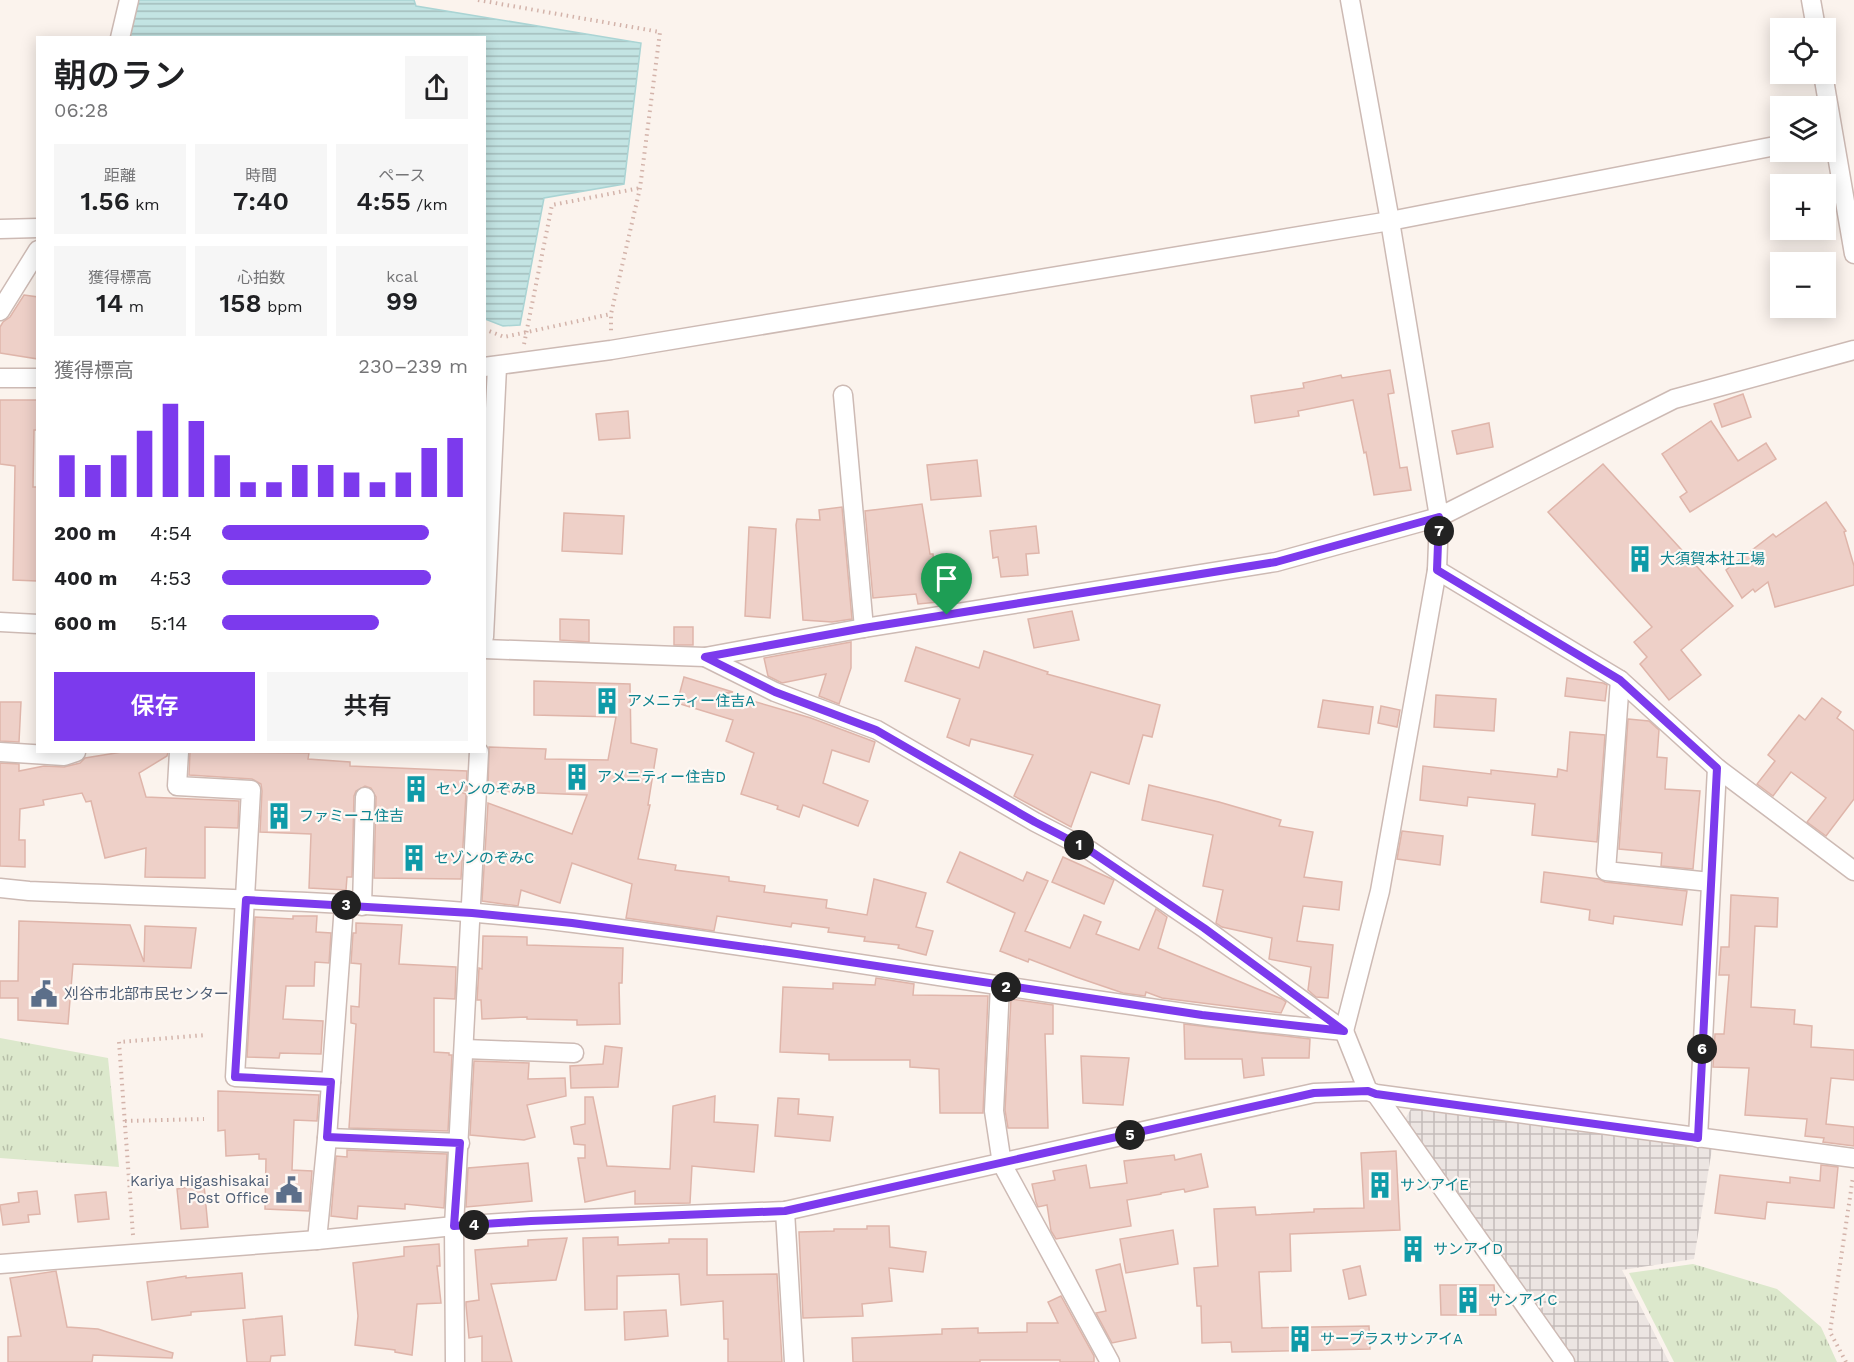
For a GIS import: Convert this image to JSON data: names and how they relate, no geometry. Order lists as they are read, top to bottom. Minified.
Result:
{"places":{"building":["大須賀本社工場","アメニティー住吉A","アメニティー住吉D","セゾンのぞみB","ファミーユ住吉","セゾンのぞみC","サンアイE","サンアイD","サンアイC","サープラスサンアイA"],"public building":["刈谷市北部市民センター","Kariya Higashisakai Post Office"]},"page":{"map_buttons":["+","−"],"heading":["朝のラン","06:28"],"stats":[["距離","1.56 km"],["時間","7:40"],["ペース","4:55 /km"],["獲得標高","14 m"],["心拍数","158 bpm"],["kcal","99"]],"chart":["獲得標高","230–239 m"],"list":[{"name":"200 m","note":"4:54"},{"name":"400 m","note":"4:53"},{"name":"600 m","note":"5:14"}],"pins":["7","1","3","2","6","5","4"],"buttons":["保存","共有"]}}
